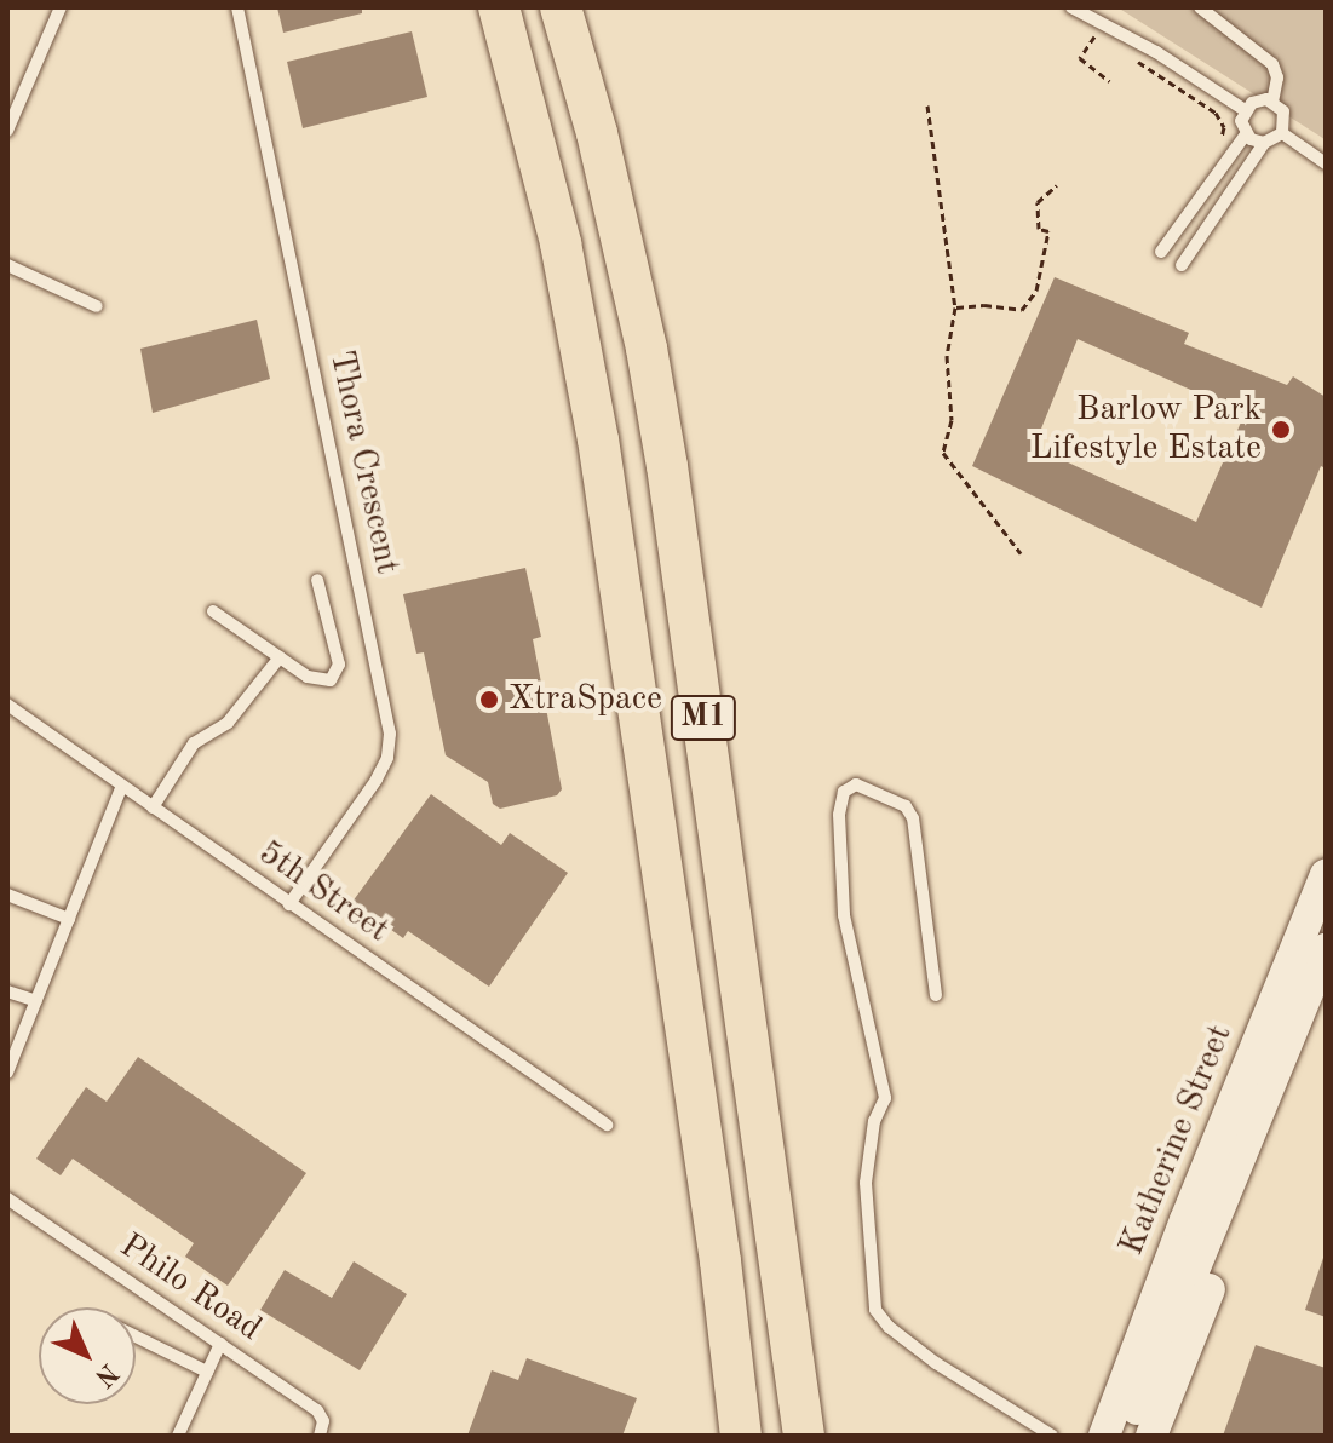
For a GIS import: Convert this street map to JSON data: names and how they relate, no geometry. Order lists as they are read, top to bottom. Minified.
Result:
{"streets":{"highway":["M1"],"main road":["Katherine Street"],"lane":["Thora Crescent","5th Street","Philo Road"]},"crossings":[["Thora Crescent","5th Street"]],"places":["Barlow Park Lifestyle Estate","XtraSpace"],"north":"bottom right"}
